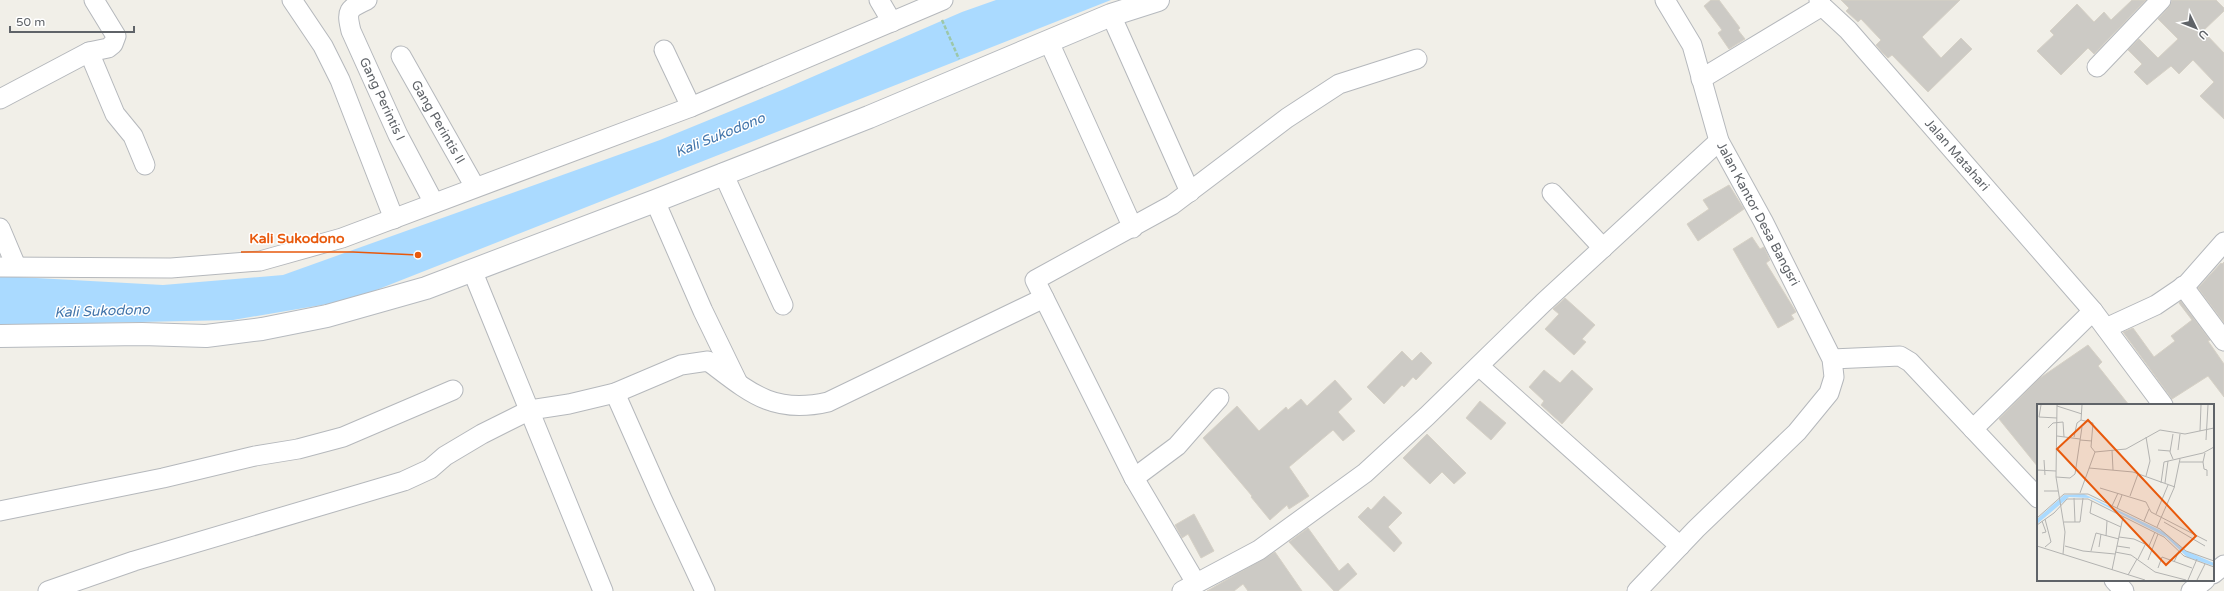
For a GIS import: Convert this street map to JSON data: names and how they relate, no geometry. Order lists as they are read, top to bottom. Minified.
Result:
{"streets":{"street":["Gang Perintis I","Gang Perintis II","Jalan Matahari","Jalan Kantor Desa Bangsri"]},"water":["Kali Sukodono"],"places":["Kali Sukodono"],"scale_bar":"50 m","north":"bottom right"}
